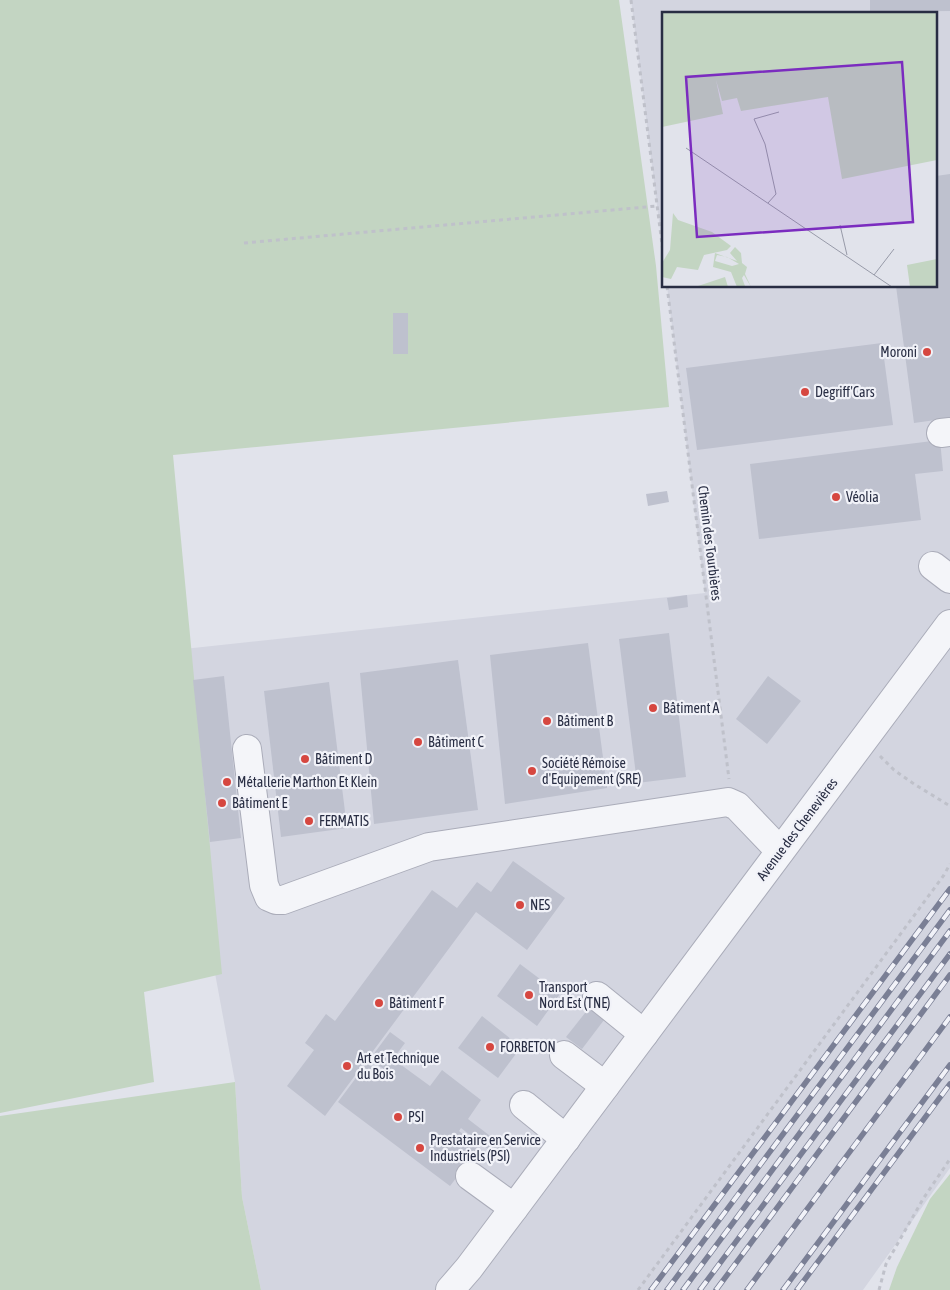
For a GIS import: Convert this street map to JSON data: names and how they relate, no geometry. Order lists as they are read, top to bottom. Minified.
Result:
{"streets":{"street":["Avenue des Chenevières"],"path":["Chemin des Tourbières"]},"places":["Moroni","Degriff'Cars","Véolia","Bâtiment A","Bâtiment B","Bâtiment C","Bâtiment D","Société Rémoise d'Equipement (SRE)","Métallerie Marthon Et Klein","Bâtiment E","FERMATIS","NES","Transport Nord Est (TNE)","Bâtiment F","FORBETON","Art et Technique du Bois","PSI","Prestataire en Service Industriels (PSI)"]}
